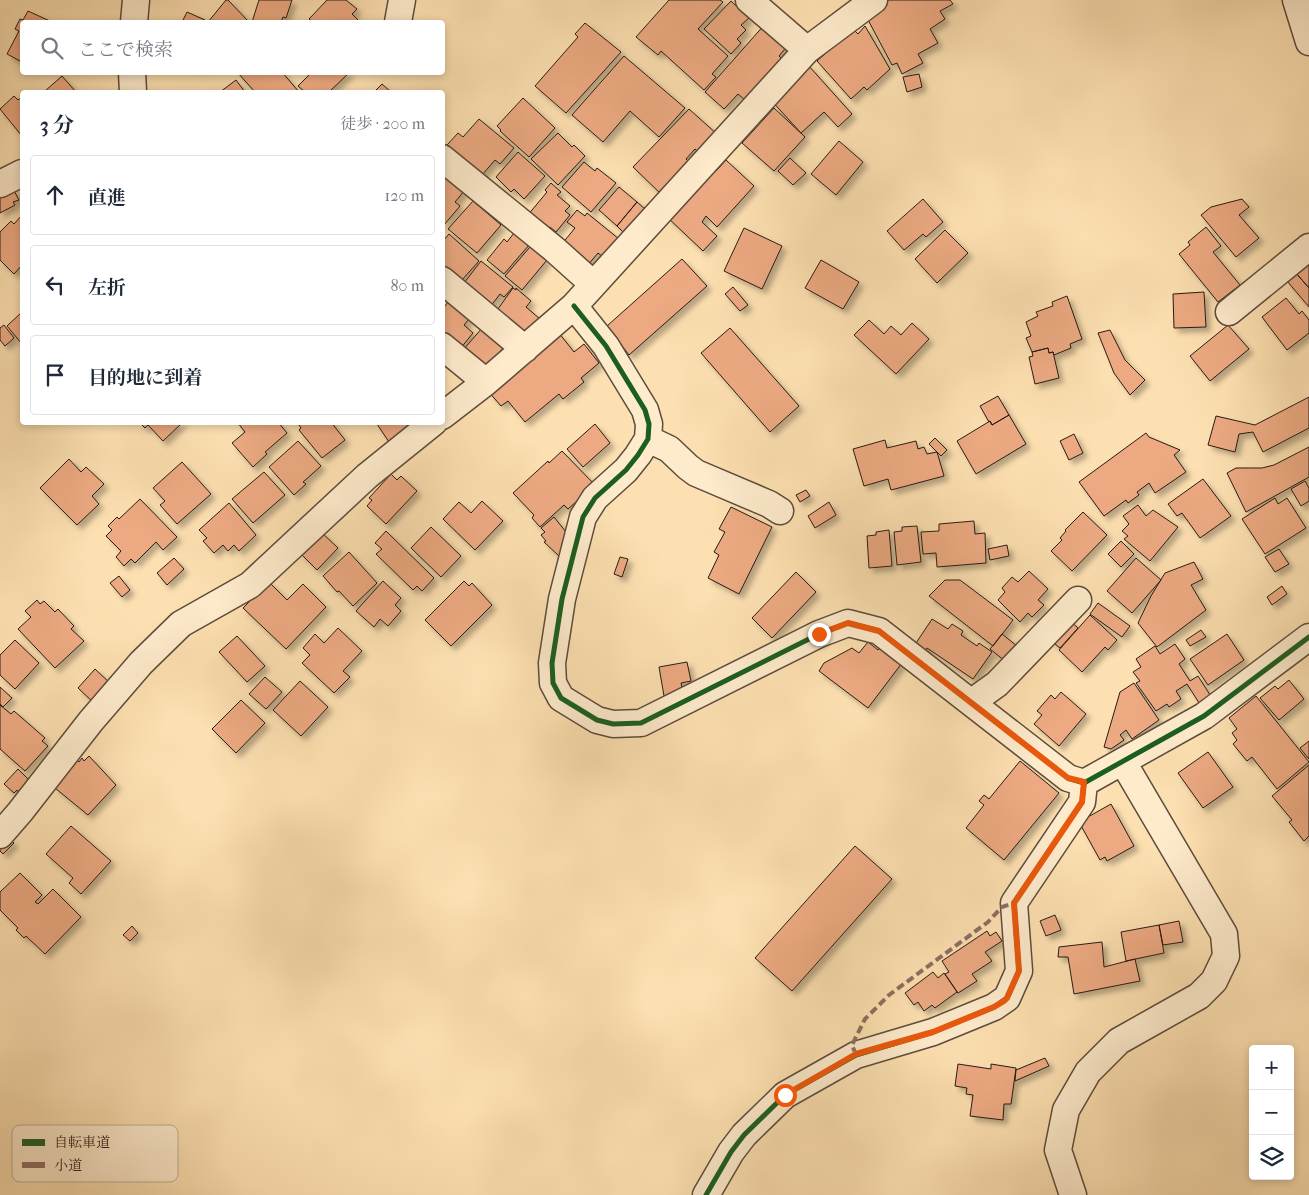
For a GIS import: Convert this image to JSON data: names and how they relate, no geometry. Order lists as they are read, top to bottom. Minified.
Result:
{"legend":["自転車道","小道"],"page":{"search":"ここで検索","heading":["3 分","徒歩 · 200 m"],"list":[["直進","120 m"],["左折","80 m"],"目的地に到着"],"map_buttons":["+","−"]}}
